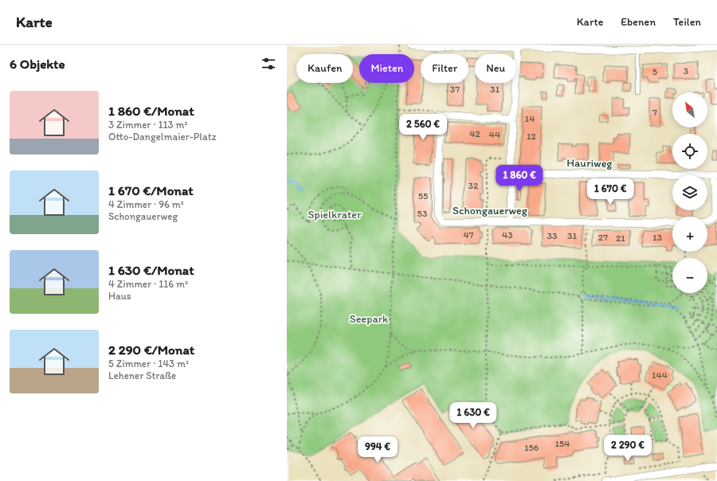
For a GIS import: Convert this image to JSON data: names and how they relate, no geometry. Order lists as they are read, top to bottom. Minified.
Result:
{"streets":{"street":["Hauriweg","Schongauerweg"]},"parks":["Spielkrater","Seepark"],"house_numbers":["3","5","37","31","7","14","42","44","12","32","55","53","47","43","33","31","27","13","21","144","154","156"],"north":"top left","page":{"header":"Karte","nav":["Karte","Ebenen","Teilen"],"heading":"6 Objekte","chip":["Kaufen","Mieten","Filter","Neu"],"list":[{"name":"1 860 €/Monat","note":"3 Zimmer · 113 m² · Otto-Dangelmaier-Platz"},{"name":"1 670 €/Monat","note":"4 Zimmer · 96 m² · Schongauerweg"},{"name":"1 630 €/Monat","note":"4 Zimmer · 116 m² · Haus"},{"name":"2 290 €/Monat","note":"5 Zimmer · 143 m² · Lehener Straße"}],"map_buttons":["+","−"],"price":["2 560 €","1 860 €","1 670 €","1 630 €","2 290 €","994 €"]}}
